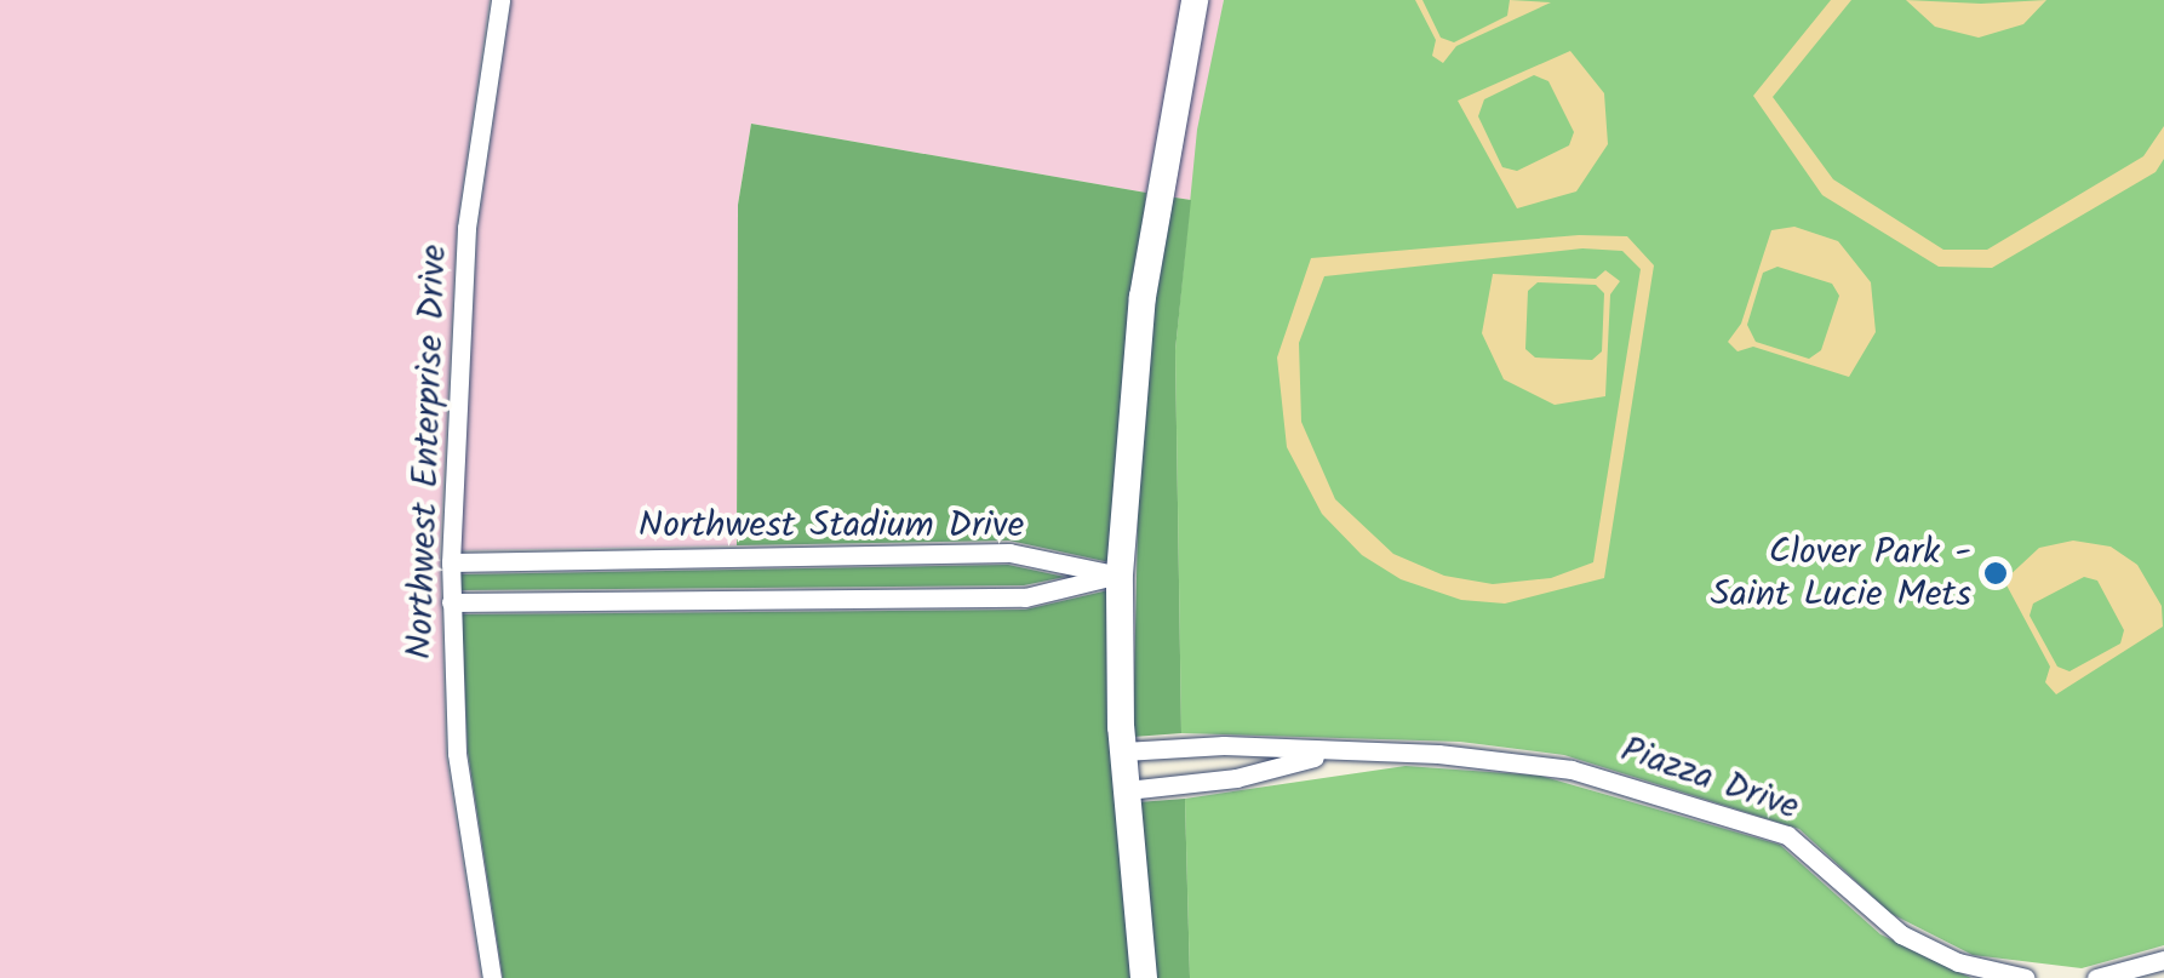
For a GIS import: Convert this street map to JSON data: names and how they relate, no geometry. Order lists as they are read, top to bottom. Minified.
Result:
{"streets":{"street":["Northwest Enterprise Drive","Northwest Stadium Drive","Piazza Drive"]},"crossings":[["Northwest Enterprise Drive","Northwest Stadium Drive"]],"places":["Clover Park - Saint Lucie Mets"]}
